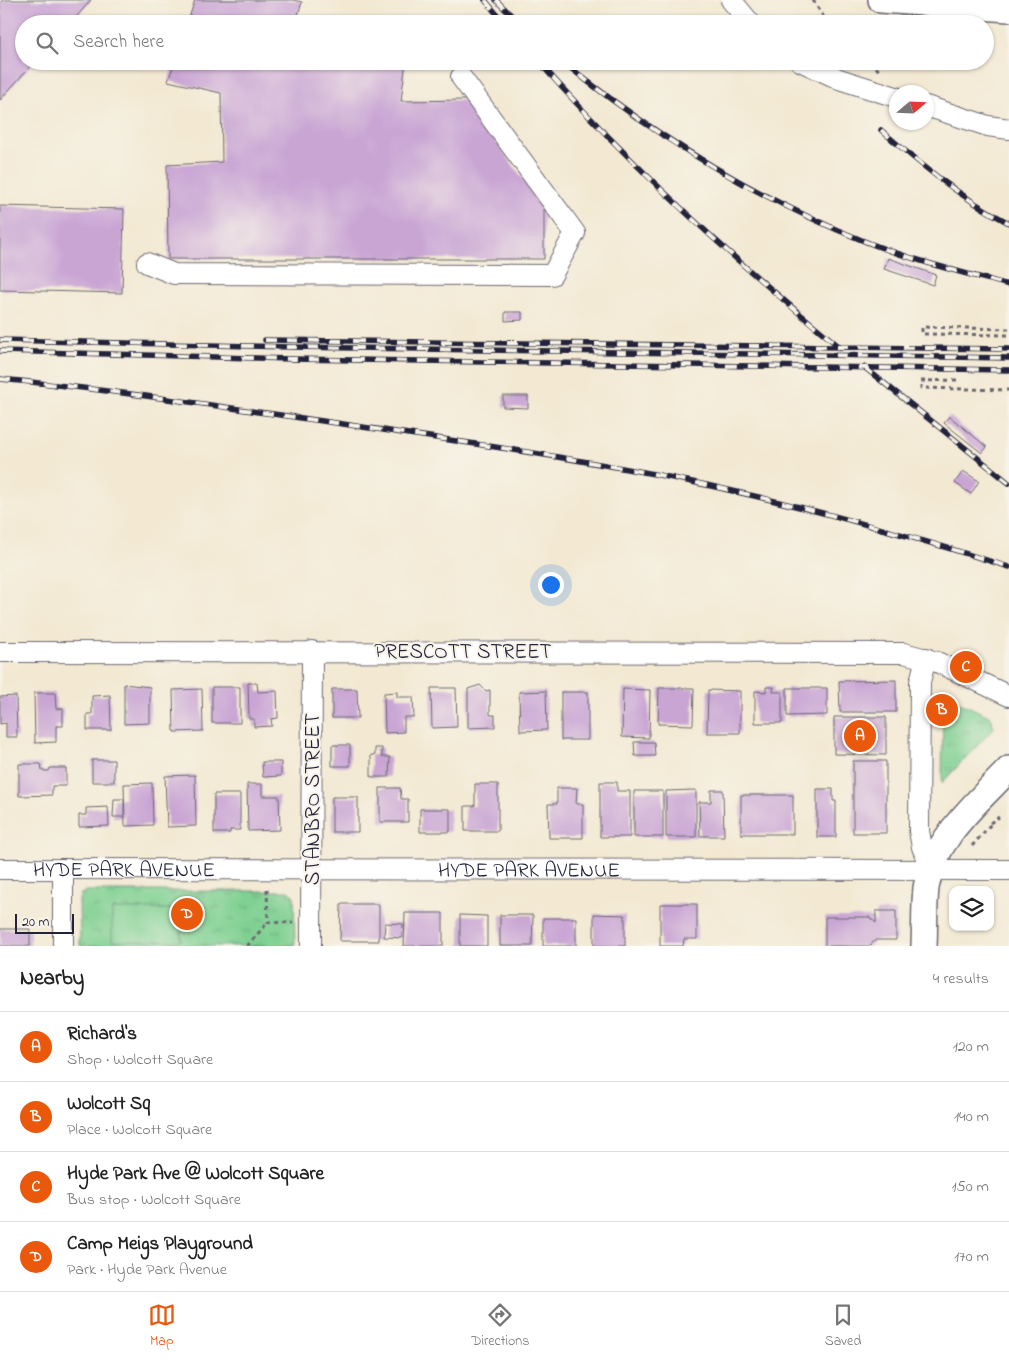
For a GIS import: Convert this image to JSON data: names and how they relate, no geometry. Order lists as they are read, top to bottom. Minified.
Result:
{"streets":{"street":["PRESCOTT STREET","STANBRO STREET","HYDE PARK AVENUE"]},"crossings":[["PRESCOTT STREET","STANBRO STREET"],["STANBRO STREET","HYDE PARK AVENUE"]],"scale_bar":"20 m","north":"right","page":{"search":"Search here","pins":["C","B","A","D"],"scale":"20 m","heading":["Nearby","4 results"],"list":[{"mark":"A","name":"Richard's","note":"Shop · Wolcott Square","value":"120 m"},{"mark":"B","name":"Wolcott Sq","note":"Place · Wolcott Square","value":"140 m"},{"mark":"C","name":"Hyde Park Ave @ Wolcott Square","note":"Bus stop · Wolcott Square","value":"150 m"},{"mark":"D","name":"Camp Meigs Playground","note":"Park · Hyde Park Avenue","value":"170 m"}],"nav":["Map","Directions","Saved"]}}
